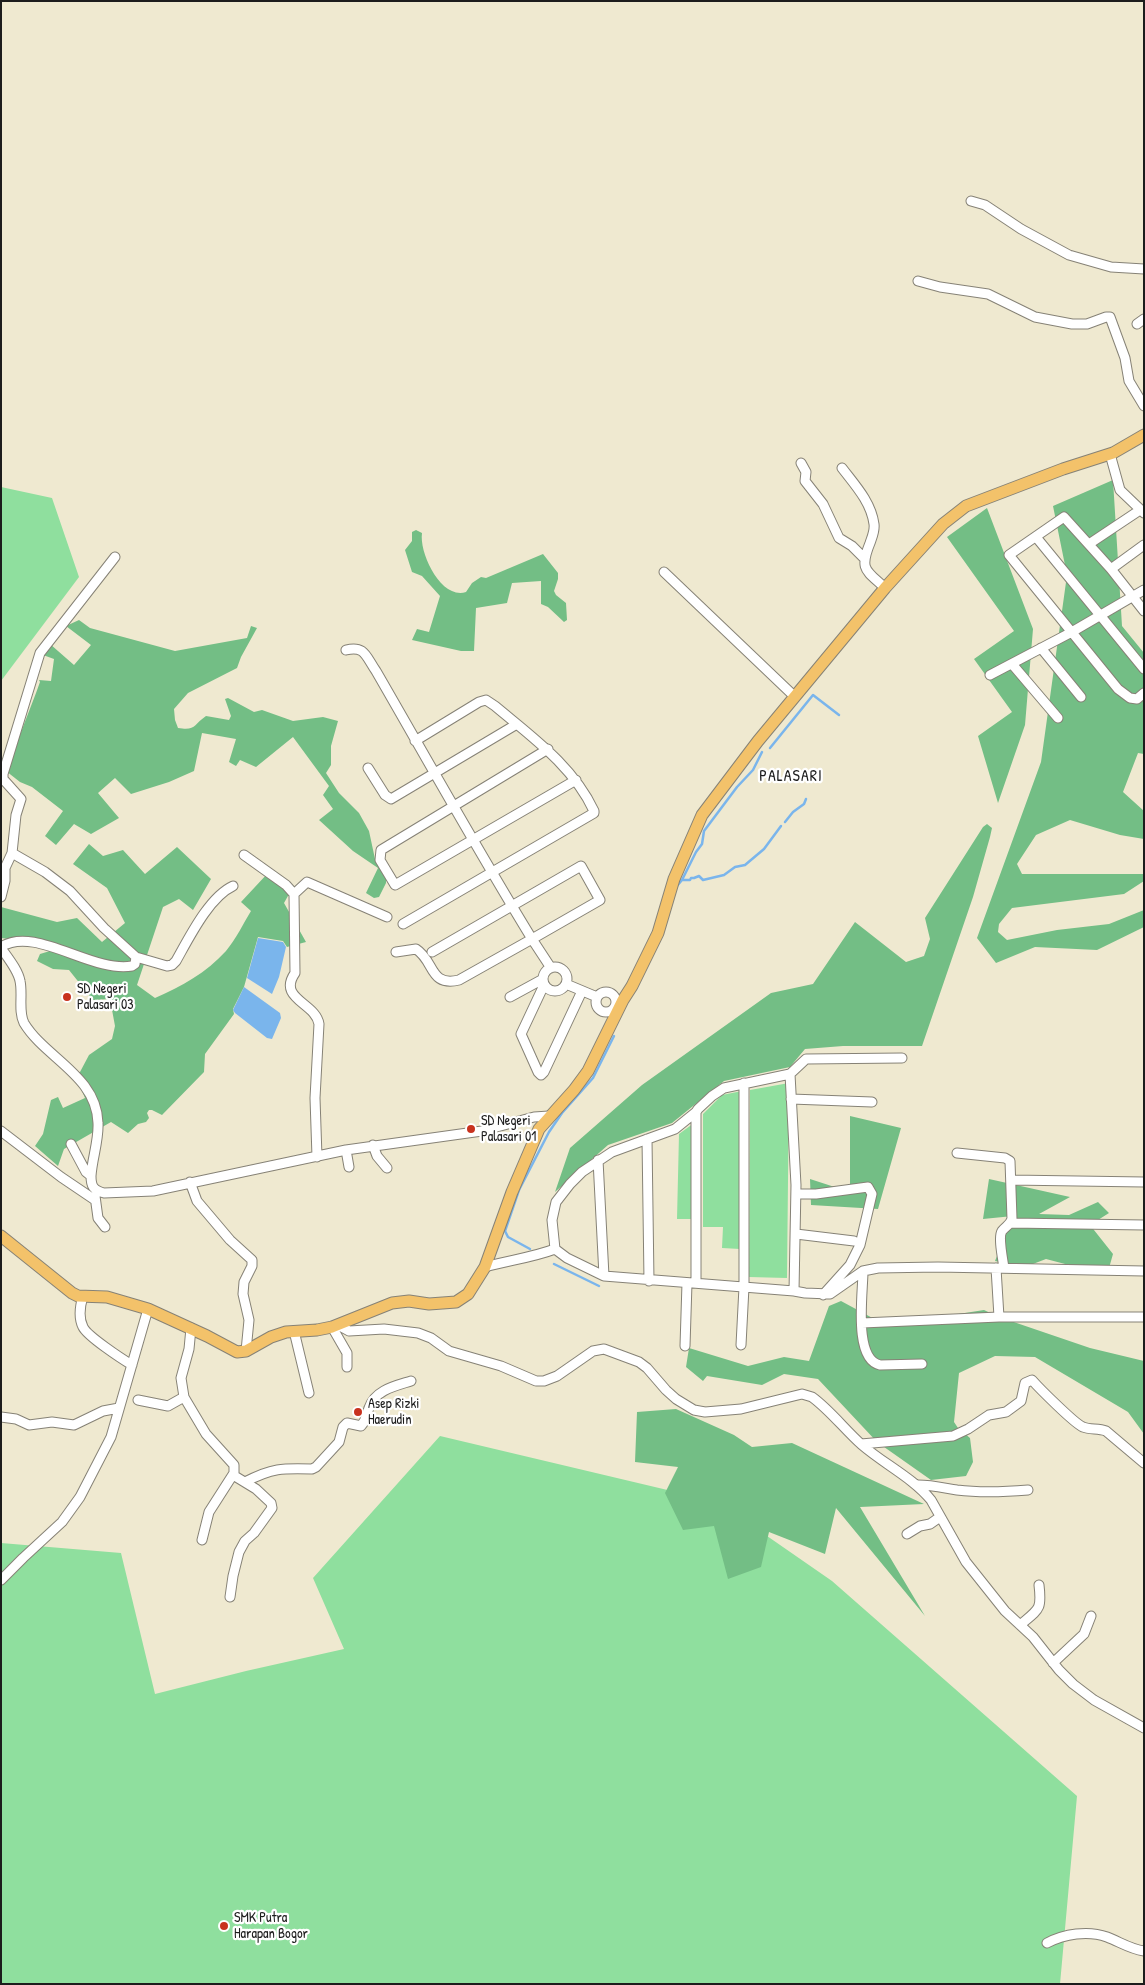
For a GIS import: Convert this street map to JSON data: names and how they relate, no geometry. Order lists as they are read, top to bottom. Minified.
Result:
{"districts":["PALASARI"],"places":["SD Negeri Palasari 03","SD Negeri Palasari 01","Asep Rizki Haerudin","SMK Putra Harapan Bogor"]}
